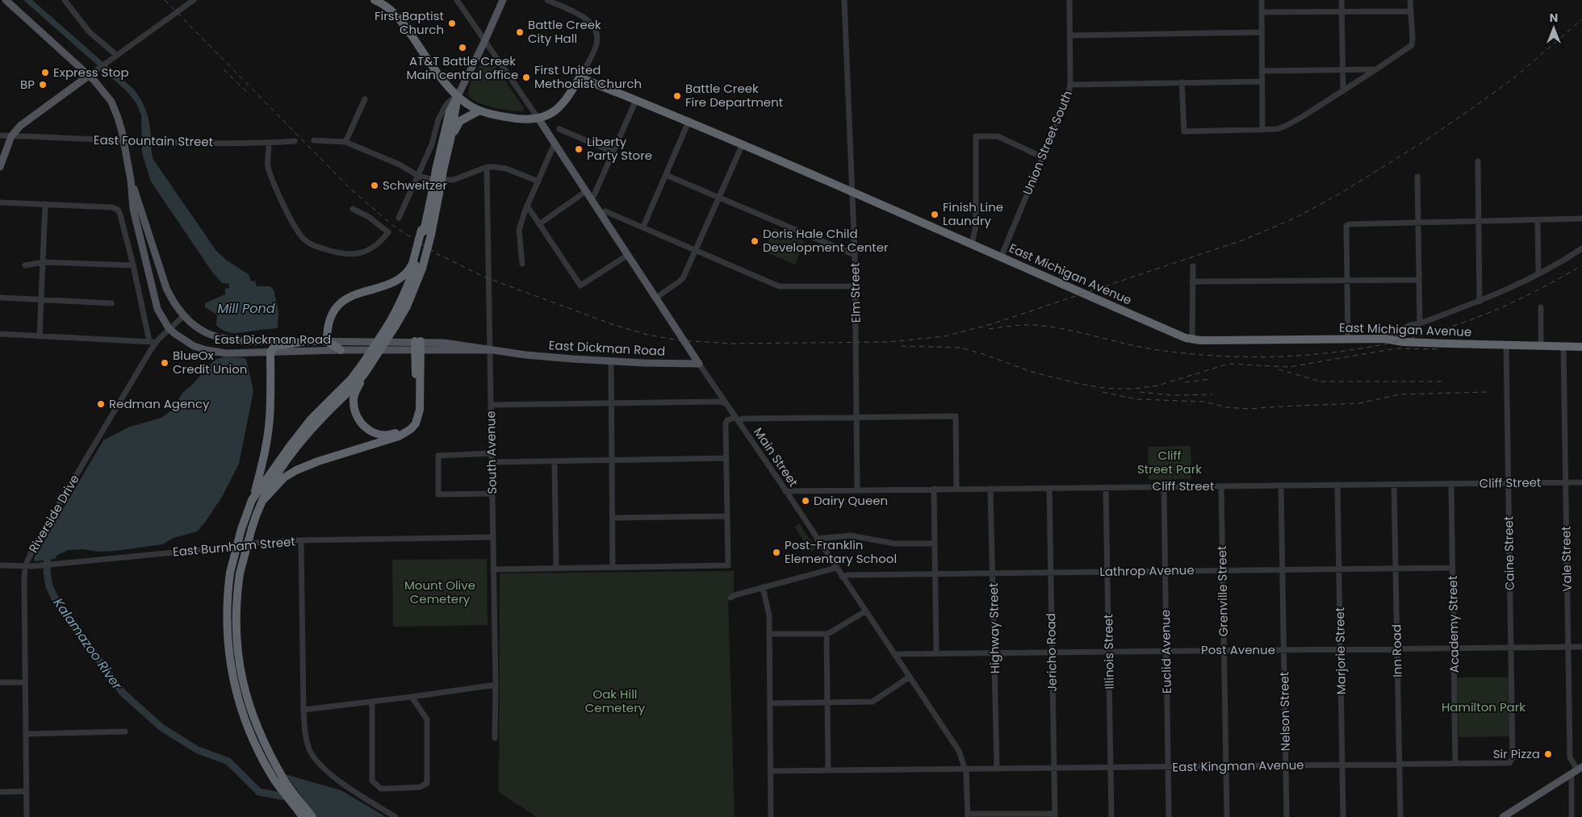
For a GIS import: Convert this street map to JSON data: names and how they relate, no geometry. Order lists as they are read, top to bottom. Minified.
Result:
{"streets":{"highway":["East Michigan Avenue"],"main road":["East Dickman Road","Main Street"],"street":["East Fountain Street","Union Street South","Elm Street","South Avenue","Cliff Street","Riverside Drive","East Burnham Street","Caine Street","Vale Street","Lathrop Avenue","Grenville Street","Academy Street","Highway Street","Post Avenue","Marjorie Street","Inn Road","Illinois Street","Euclid Avenue","Jericho Road","Nelson Street","East Kingman Avenue"]},"crossings":[["East Fountain Street","East Dickman Road"],["Union Street South","East Michigan Avenue"],["East Michigan Avenue","Elm Street"],["East Michigan Avenue","Caine Street"],["East Michigan Avenue","Vale Street"],["Elm Street","Cliff Street"],["East Dickman Road","South Avenue"],["East Dickman Road","Main Street"],["East Dickman Road","Riverside Drive"],["South Avenue","East Burnham Street"],["Main Street","Cliff Street"],["Main Street","Lathrop Avenue"],["Main Street","Post Avenue"],["Main Street","East Kingman Avenue"],["Cliff Street","Caine Street"],["Cliff Street","Vale Street"],["Cliff Street","Grenville Street"],["Cliff Street","Academy Street"],["Cliff Street","Highway Street"],["Cliff Street","Marjorie Street"],["Cliff Street","Inn Road"],["Cliff Street","Illinois Street"],["Cliff Street","Euclid Avenue"],["Cliff Street","Jericho Road"],["Cliff Street","Nelson Street"],["Riverside Drive","East Burnham Street"],["Caine Street","Post Avenue"],["Caine Street","East Kingman Avenue"],["Vale Street","Post Avenue"],["Lathrop Avenue","Grenville Street"],["Lathrop Avenue","Academy Street"],["Lathrop Avenue","Highway Street"],["Lathrop Avenue","Marjorie Street"],["Lathrop Avenue","Inn Road"],["Lathrop Avenue","Illinois Street"],["Lathrop Avenue","Euclid Avenue"],["Lathrop Avenue","Jericho Road"],["Lathrop Avenue","Nelson Street"],["Grenville Street","Post Avenue"],["Grenville Street","East Kingman Avenue"],["Academy Street","Post Avenue"],["Academy Street","East Kingman Avenue"],["Highway Street","Post Avenue"],["Highway Street","East Kingman Avenue"],["Post Avenue","Marjorie Street"],["Post Avenue","Inn Road"],["Post Avenue","Illinois Street"],["Post Avenue","Euclid Avenue"],["Post Avenue","Jericho Road"],["Post Avenue","Nelson Street"],["Marjorie Street","East Kingman Avenue"],["Inn Road","East Kingman Avenue"],["Illinois Street","East Kingman Avenue"],["Euclid Avenue","East Kingman Avenue"],["Jericho Road","East Kingman Avenue"],["Nelson Street","East Kingman Avenue"]],"water":["Mill Pond","Kalamazoo River"],"parks":["Cliff Street Park","Mount Olive Cemetery","Oak Hill Cemetery","Hamilton Park"],"places":["First Baptist Church","Battle Creek City Hall","AT&T Battle Creek Main central office","Express Stop","First United Methodist Church","BP","Battle Creek Fire Department","Liberty Party Store","Schweitzer","Finish Line Laundry","Doris Hale Child Development Center","BlueOx Credit Union","Redman Agency","Dairy Queen","Post-Franklin Elementary School","Sir Pizza"],"north":"top"}
